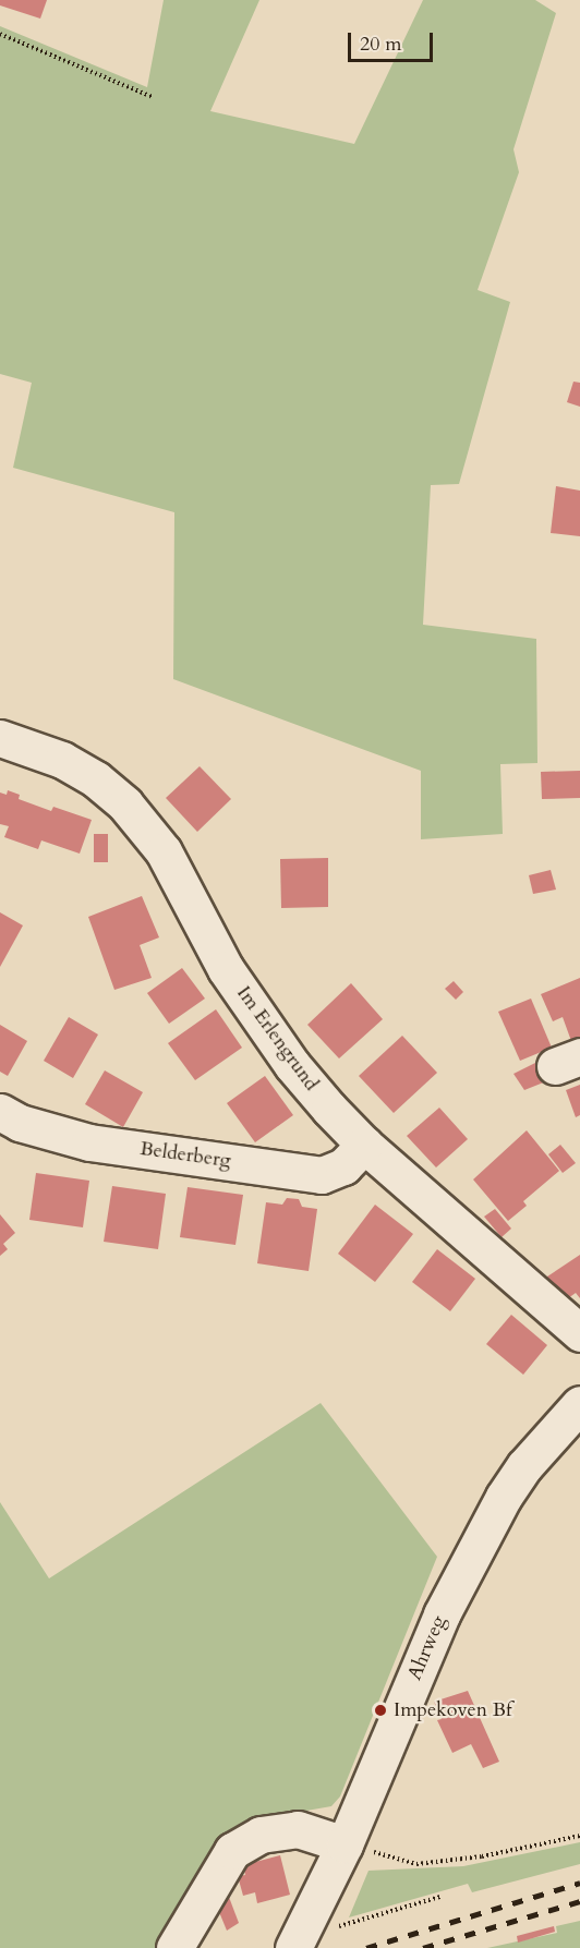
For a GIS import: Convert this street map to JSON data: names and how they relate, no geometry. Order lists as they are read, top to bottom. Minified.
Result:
{"streets":{"street":["Im Erlengrund","Belderberg","Ahrweg"]},"crossings":[["Im Erlengrund","Belderberg"]],"places":["Impekoven Bf"],"scale_bar":"20 m"}
